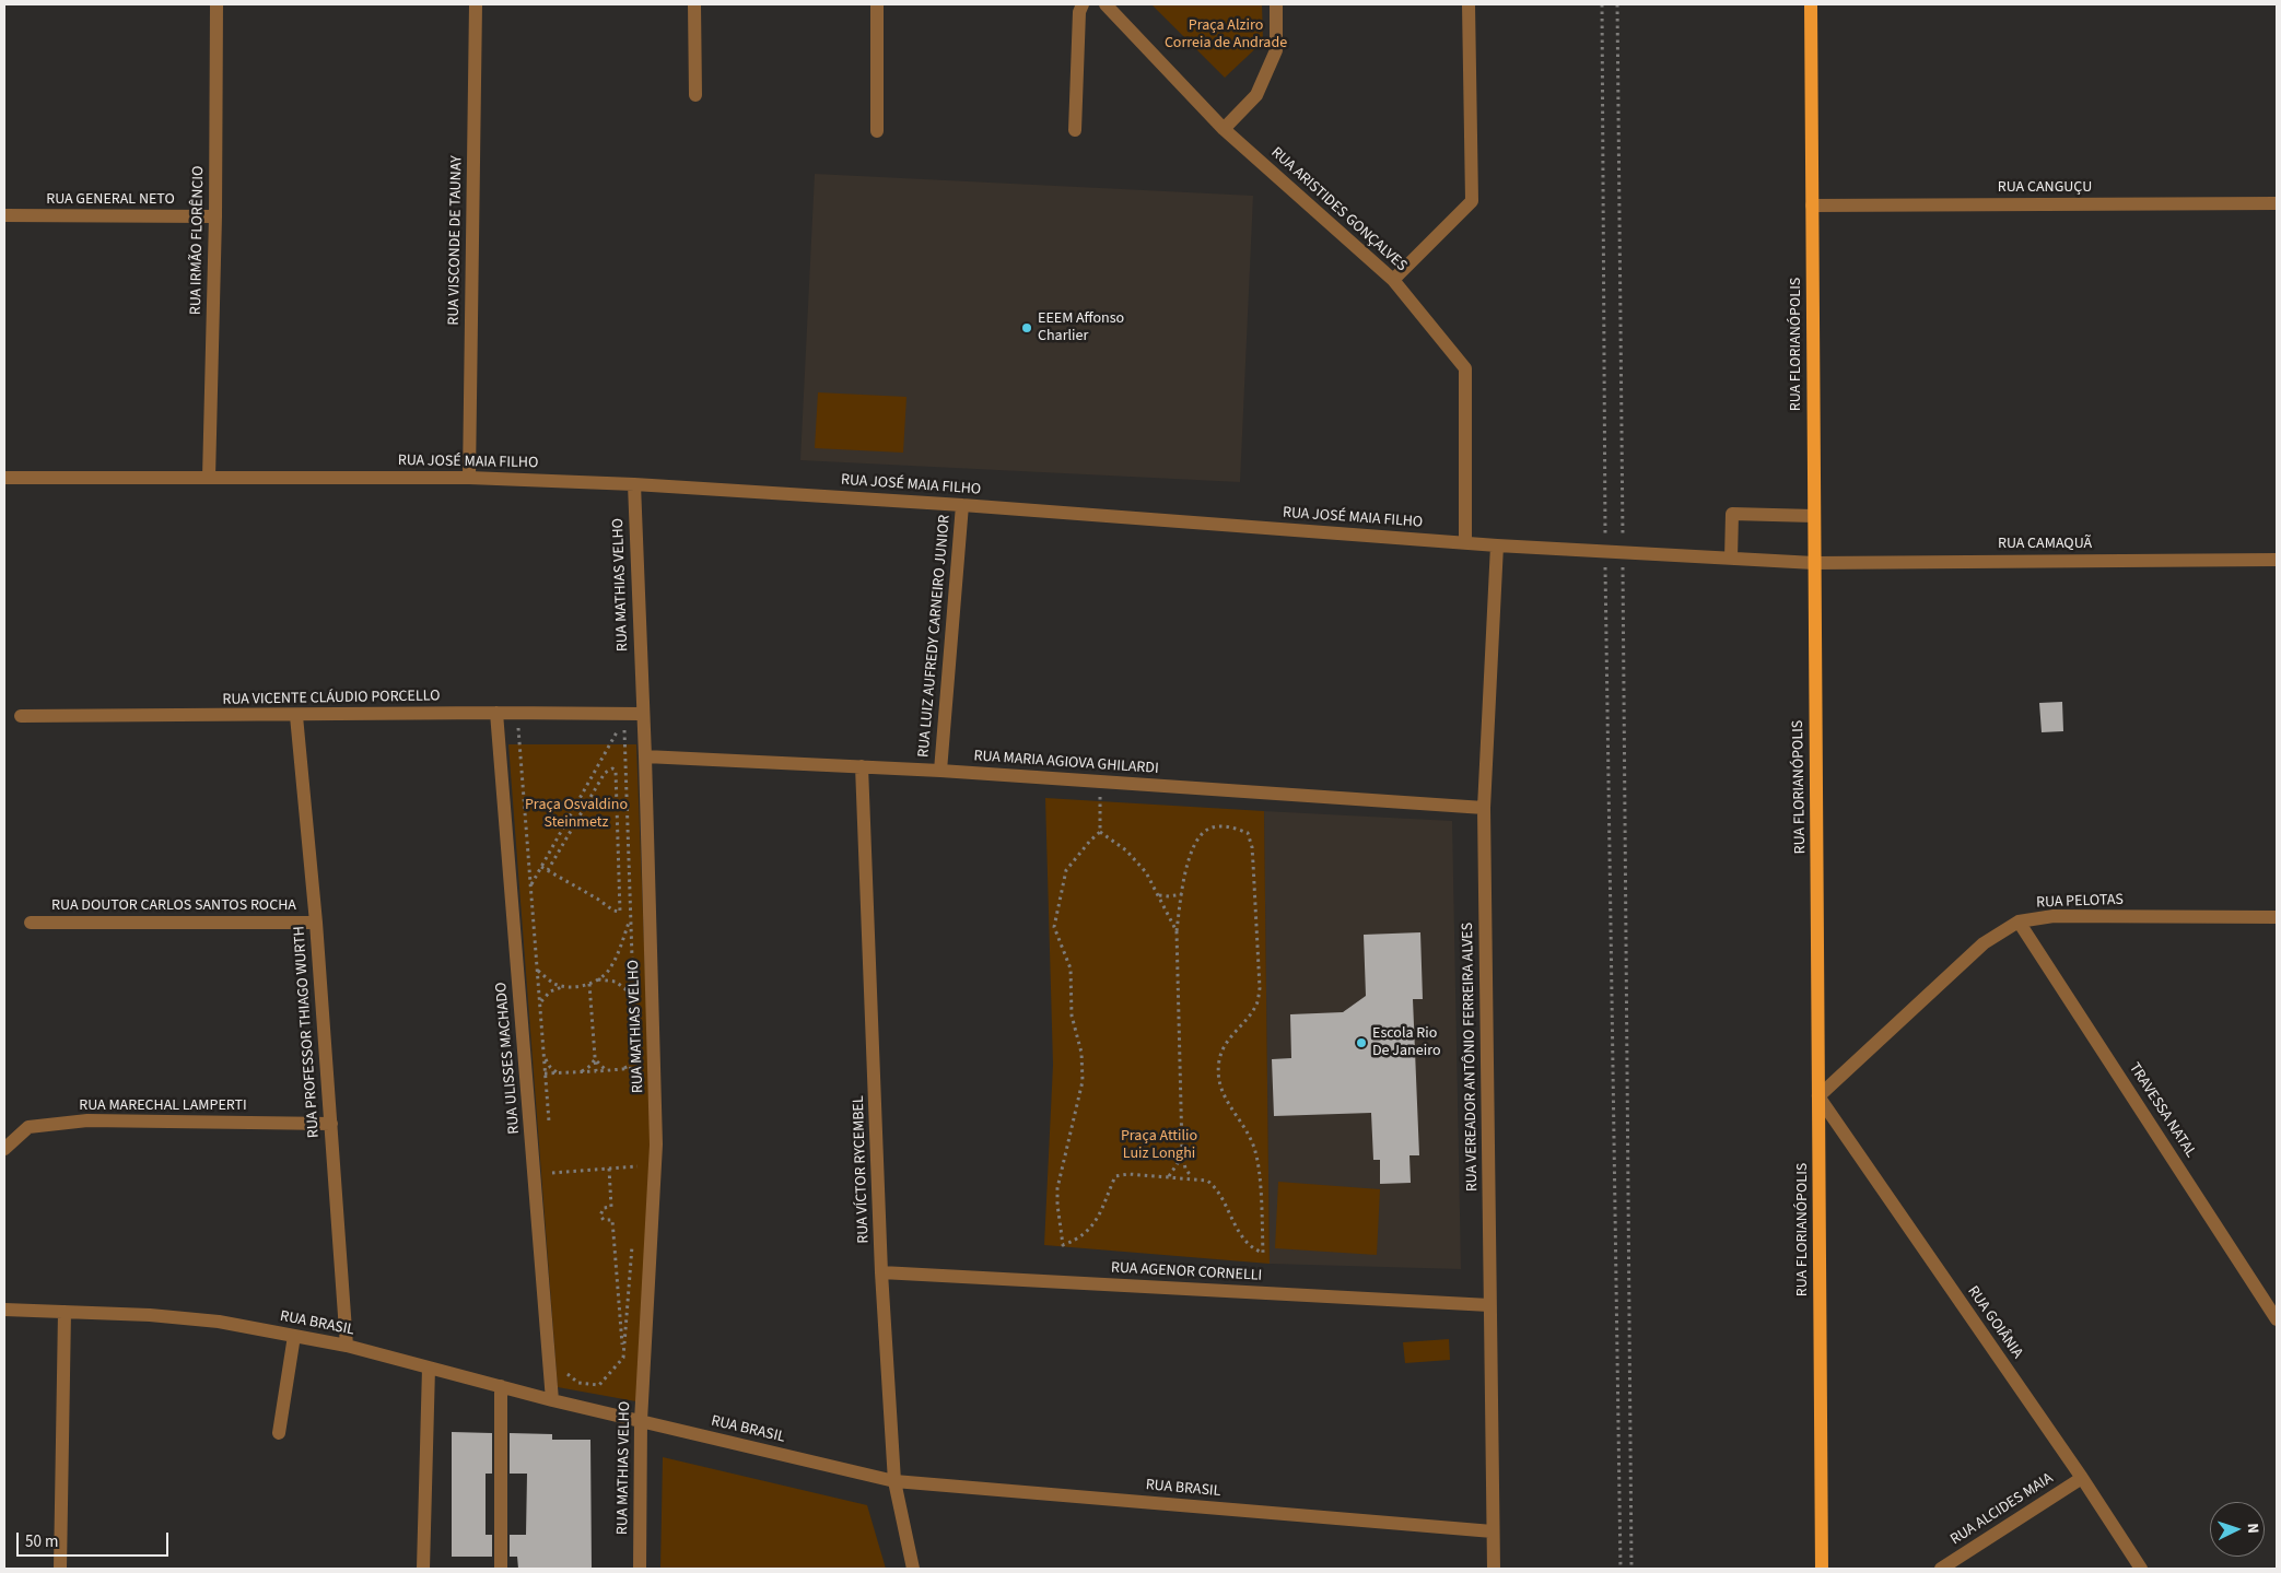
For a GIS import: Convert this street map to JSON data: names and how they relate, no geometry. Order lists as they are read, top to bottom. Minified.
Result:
{"streets":{"main road":["RUA FLORIANÓPOLIS"],"street":["RUA CANGUÇU","RUA GENERAL NETO","RUA ARISTIDES GONÇALVES","RUA IRMÃO FLORÊNCIO","RUA VISCONDE DE TAUNAY","RUA JOSÉ MAIA FILHO","RUA CAMAQUÃ","RUA MATHIAS VELHO","RUA LUIZ AUFREDY CARNEIRO JUNIOR","RUA VICENTE CLÁUDIO PORCELLO","RUA MARIA AGIOVA GHILARDI","RUA PELOTAS","RUA DOUTOR CARLOS SANTOS ROCHA","RUA PROFESSOR THIAGO WURTH","RUA VEREADOR ANTÔNIO FERREIRA ALVES","RUA ULISSES MACHADO","RUA MARECHAL LAMPERTI","TRAVESSA NATAL","RUA VÍCTOR RYCEMBEL","RUA AGENOR CORNELLI","RUA GOIÂNIA","RUA BRASIL","RUA ALCIDES MAIA"]},"crossings":[["RUA CANGUÇU","RUA FLORIANÓPOLIS"],["RUA GENERAL NETO","RUA IRMÃO FLORÊNCIO"],["RUA ARISTIDES GONÇALVES","RUA JOSÉ MAIA FILHO"],["RUA IRMÃO FLORÊNCIO","RUA JOSÉ MAIA FILHO"],["RUA VISCONDE DE TAUNAY","RUA JOSÉ MAIA FILHO"],["RUA FLORIANÓPOLIS","RUA JOSÉ MAIA FILHO"],["RUA FLORIANÓPOLIS","RUA CAMAQUÃ"],["RUA FLORIANÓPOLIS","RUA PELOTAS"],["RUA FLORIANÓPOLIS","RUA GOIÂNIA"],["RUA JOSÉ MAIA FILHO","RUA CAMAQUÃ"],["RUA JOSÉ MAIA FILHO","RUA MATHIAS VELHO"],["RUA JOSÉ MAIA FILHO","RUA LUIZ AUFREDY CARNEIRO JUNIOR"],["RUA JOSÉ MAIA FILHO","RUA VEREADOR ANTÔNIO FERREIRA ALVES"],["RUA MATHIAS VELHO","RUA VICENTE CLÁUDIO PORCELLO"],["RUA MATHIAS VELHO","RUA MARIA AGIOVA GHILARDI"],["RUA MATHIAS VELHO","RUA BRASIL"],["RUA LUIZ AUFREDY CARNEIRO JUNIOR","RUA MARIA AGIOVA GHILARDI"],["RUA VICENTE CLÁUDIO PORCELLO","RUA PROFESSOR THIAGO WURTH"],["RUA VICENTE CLÁUDIO PORCELLO","RUA ULISSES MACHADO"],["RUA MARIA AGIOVA GHILARDI","RUA VEREADOR ANTÔNIO FERREIRA ALVES"],["RUA MARIA AGIOVA GHILARDI","RUA VÍCTOR RYCEMBEL"],["RUA PELOTAS","TRAVESSA NATAL"],["RUA PELOTAS","RUA GOIÂNIA"],["RUA DOUTOR CARLOS SANTOS ROCHA","RUA PROFESSOR THIAGO WURTH"],["RUA PROFESSOR THIAGO WURTH","RUA MARECHAL LAMPERTI"],["RUA PROFESSOR THIAGO WURTH","RUA BRASIL"],["RUA VEREADOR ANTÔNIO FERREIRA ALVES","RUA AGENOR CORNELLI"],["RUA VEREADOR ANTÔNIO FERREIRA ALVES","RUA BRASIL"],["RUA ULISSES MACHADO","RUA BRASIL"],["RUA VÍCTOR RYCEMBEL","RUA AGENOR CORNELLI"],["RUA VÍCTOR RYCEMBEL","RUA BRASIL"],["RUA GOIÂNIA","RUA ALCIDES MAIA"]],"parks":["Praça Alziro Correia de Andrade","Praça Osvaldino Steinmetz","Praça Attilio Luiz Longhi"],"places":["EEEM Affonso Charlier","Escola Rio De Janeiro"],"scale_bar":"50 m","north":"right"}
